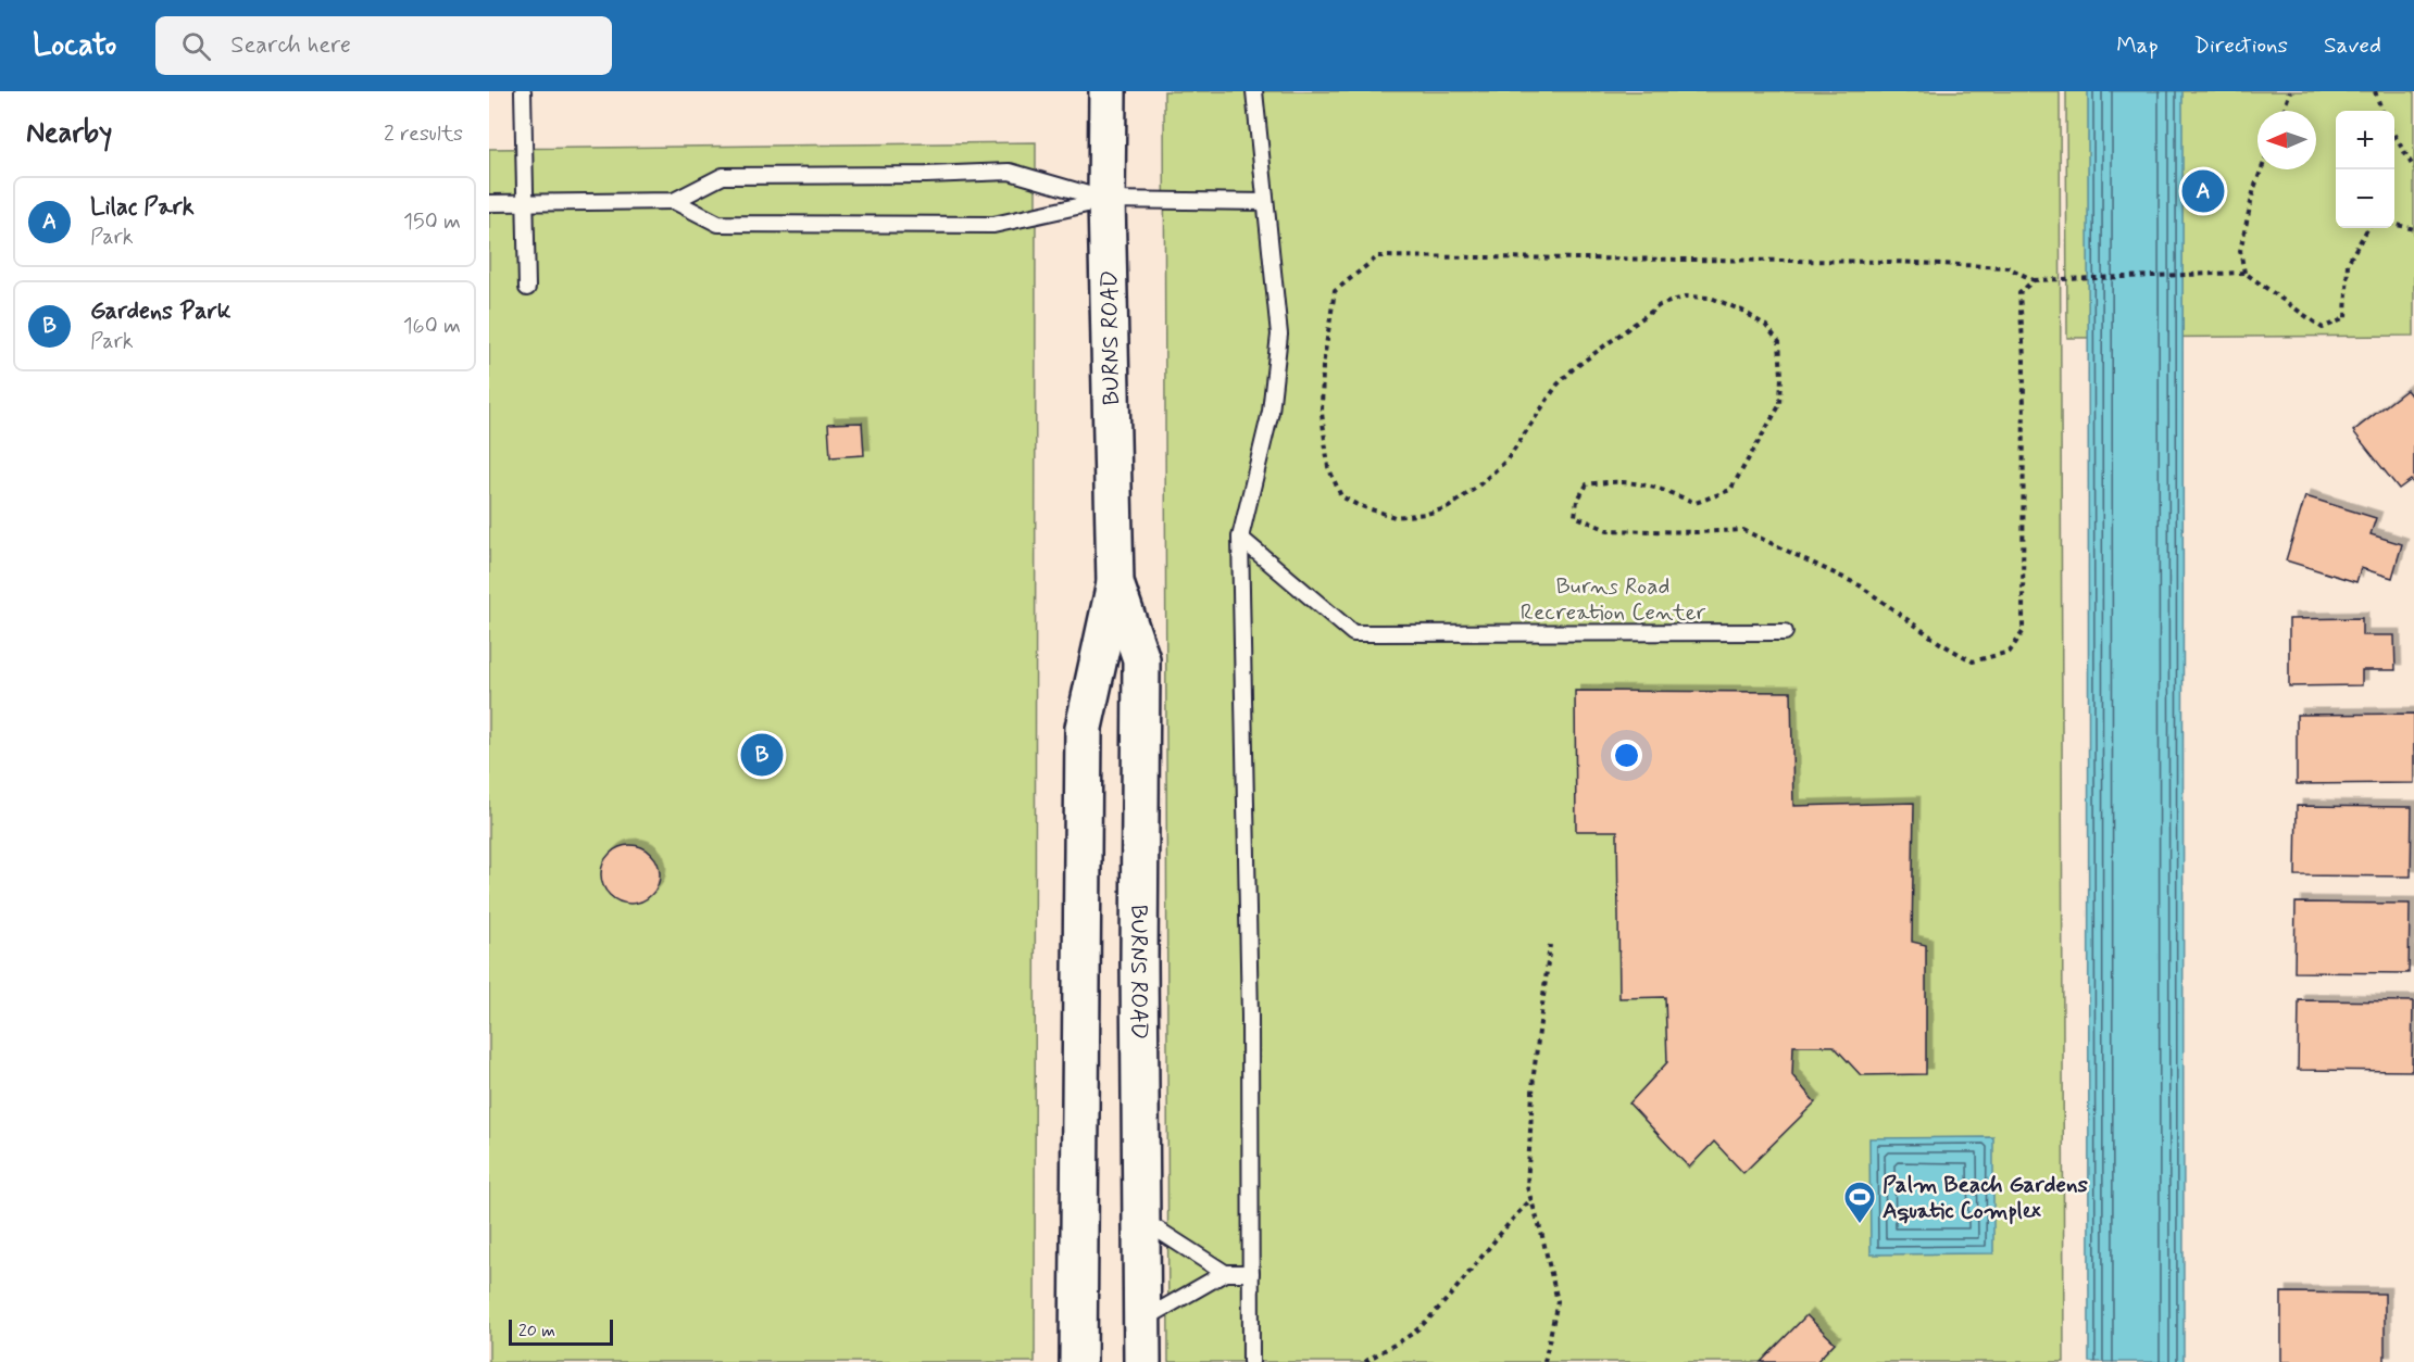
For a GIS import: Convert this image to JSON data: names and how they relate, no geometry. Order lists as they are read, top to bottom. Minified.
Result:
{"streets":{"street":["BURNS ROAD"]},"parks":["Burns Road Recreation Center"],"places":{"sports":["Palm Beach Gardens Aquatic Complex"]},"scale_bar":"20 m","north":"left","page":{"header":"Locato","search":"Search here","nav":["Map","Directions","Saved"],"heading":["Nearby","2 results"],"map_buttons":["+","−"],"pins":["A","B"],"list":[{"mark":"A","name":"Lilac Park","note":"Park","value":"150 m"},{"mark":"B","name":"Gardens Park","note":"Park","value":"160 m"}],"scale":"20 m"}}
